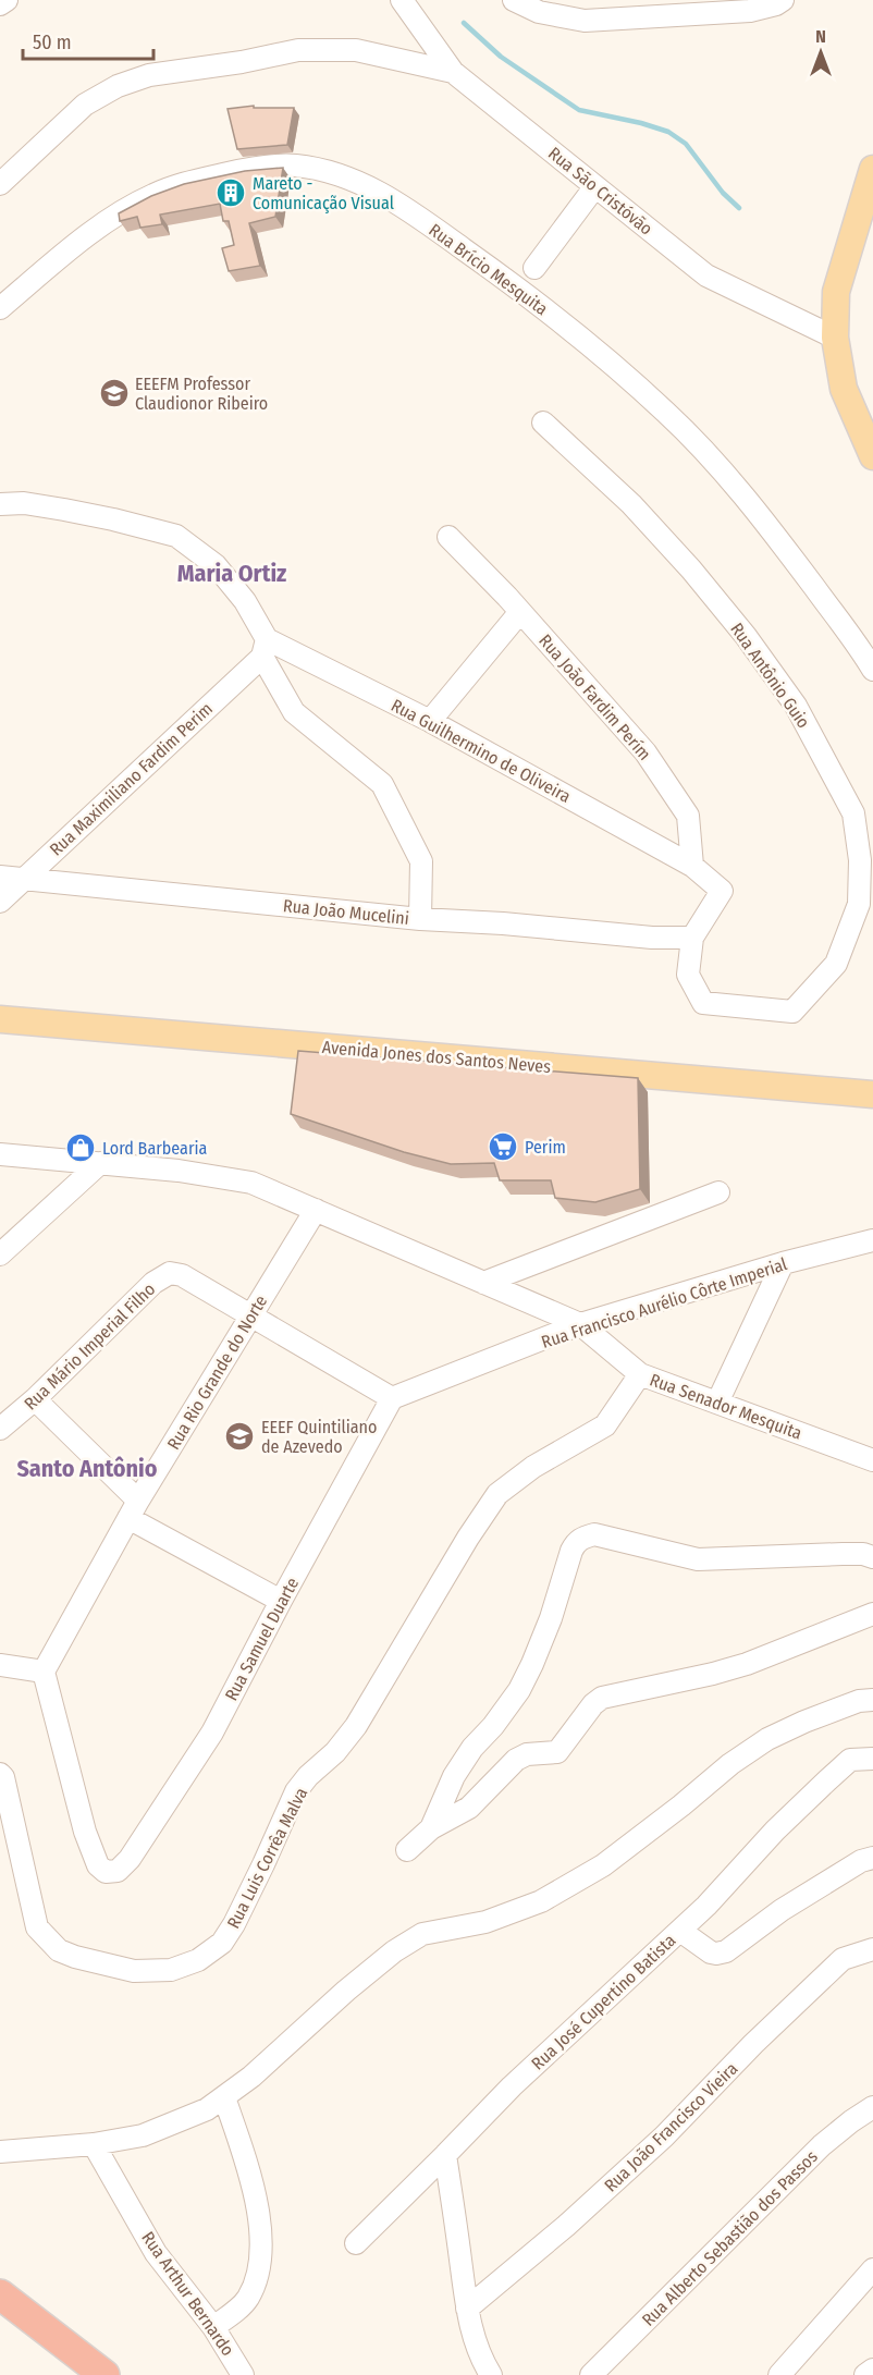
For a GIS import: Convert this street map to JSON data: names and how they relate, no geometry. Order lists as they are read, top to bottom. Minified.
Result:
{"streets":{"main road":["Avenida Jones dos Santos Neves"],"street":["Rua São Cristóvão","Rua Brício Mesquita","Rua Antônio Guio","Rua João Fardim Perím","Rua Guilhermino de Oliveira","Rua Maximiliano Fardim Perim","Rua João Mucelini","Rua Francisco Aurélio Côrte Imperial","Rua Mário Imperial Filho","Rua Rio Grande do Norte","Rua Senador Mesquita","Rua Samuel Duarte","Rua Luis Corrêa Malva","Rua José Cupertino Batista","Rua João Francisco Vieira","Rua Alberto Sebastião dos Passos","Rua Arthur Bernardo"]},"crossings":[["Rua Antônio Guio","Rua João Mucelini"],["Rua João Fardim Perím","Rua Guilhermino de Oliveira"],["Rua Guilhermino de Oliveira","Rua Maximiliano Fardim Perim"],["Rua Maximiliano Fardim Perim","Rua João Mucelini"],["Rua Francisco Aurélio Côrte Imperial","Rua Senador Mesquita"],["Rua Francisco Aurélio Côrte Imperial","Rua Samuel Duarte"],["Rua Mário Imperial Filho","Rua Rio Grande do Norte"],["Rua Rio Grande do Norte","Rua Senador Mesquita"],["Rua Rio Grande do Norte","Rua Samuel Duarte"],["Rua Senador Mesquita","Rua Luis Corrêa Malva"]],"districts":["Maria Ortiz","Santo Antônio"],"places":{"building":["Mareto - Comunicação Visual"],"school or university":["EEEFM Professor Claudionor Ribeiro","EEEF Quintiliano de Azevedo"],"supermarket":["Perim"],"shop":["Lord Barbearia"]},"scale_bar":"50 m","north":"top"}
